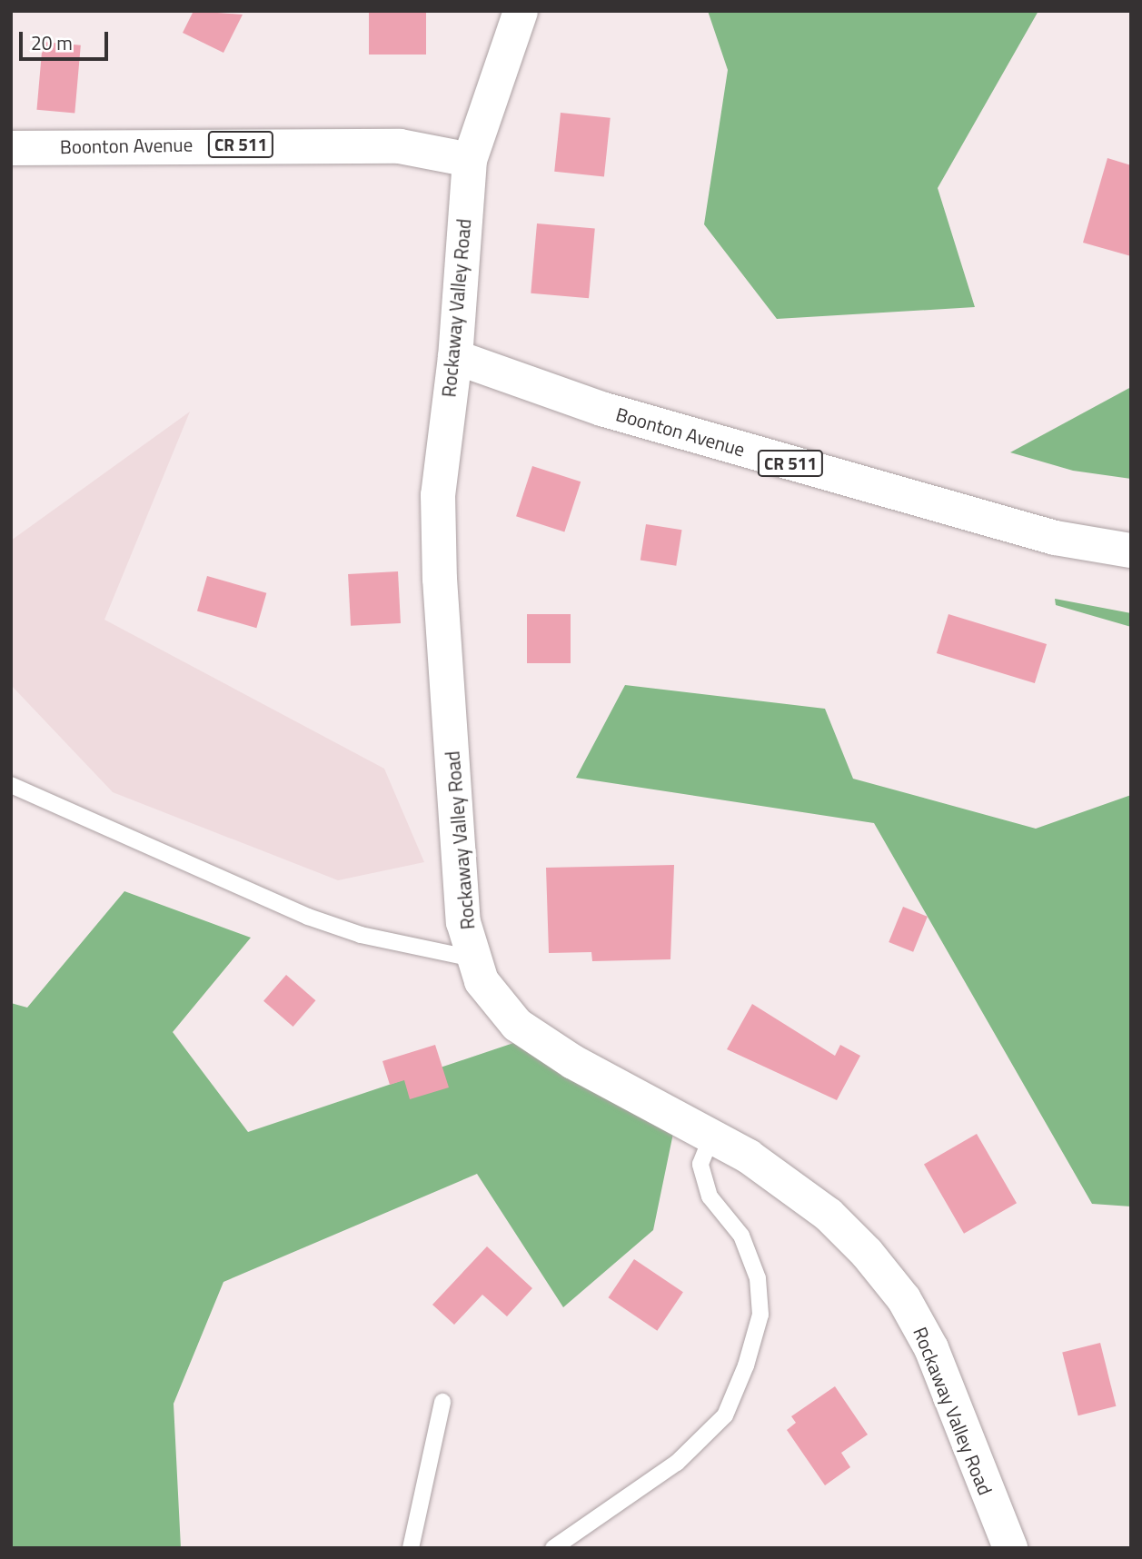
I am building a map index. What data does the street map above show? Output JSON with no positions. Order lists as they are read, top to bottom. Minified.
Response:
{"streets":{"street":["CR 511","Boonton Avenue","Rockaway Valley Road"]},"crossings":[["Boonton Avenue","Rockaway Valley Road"]],"scale_bar":"20 m"}
